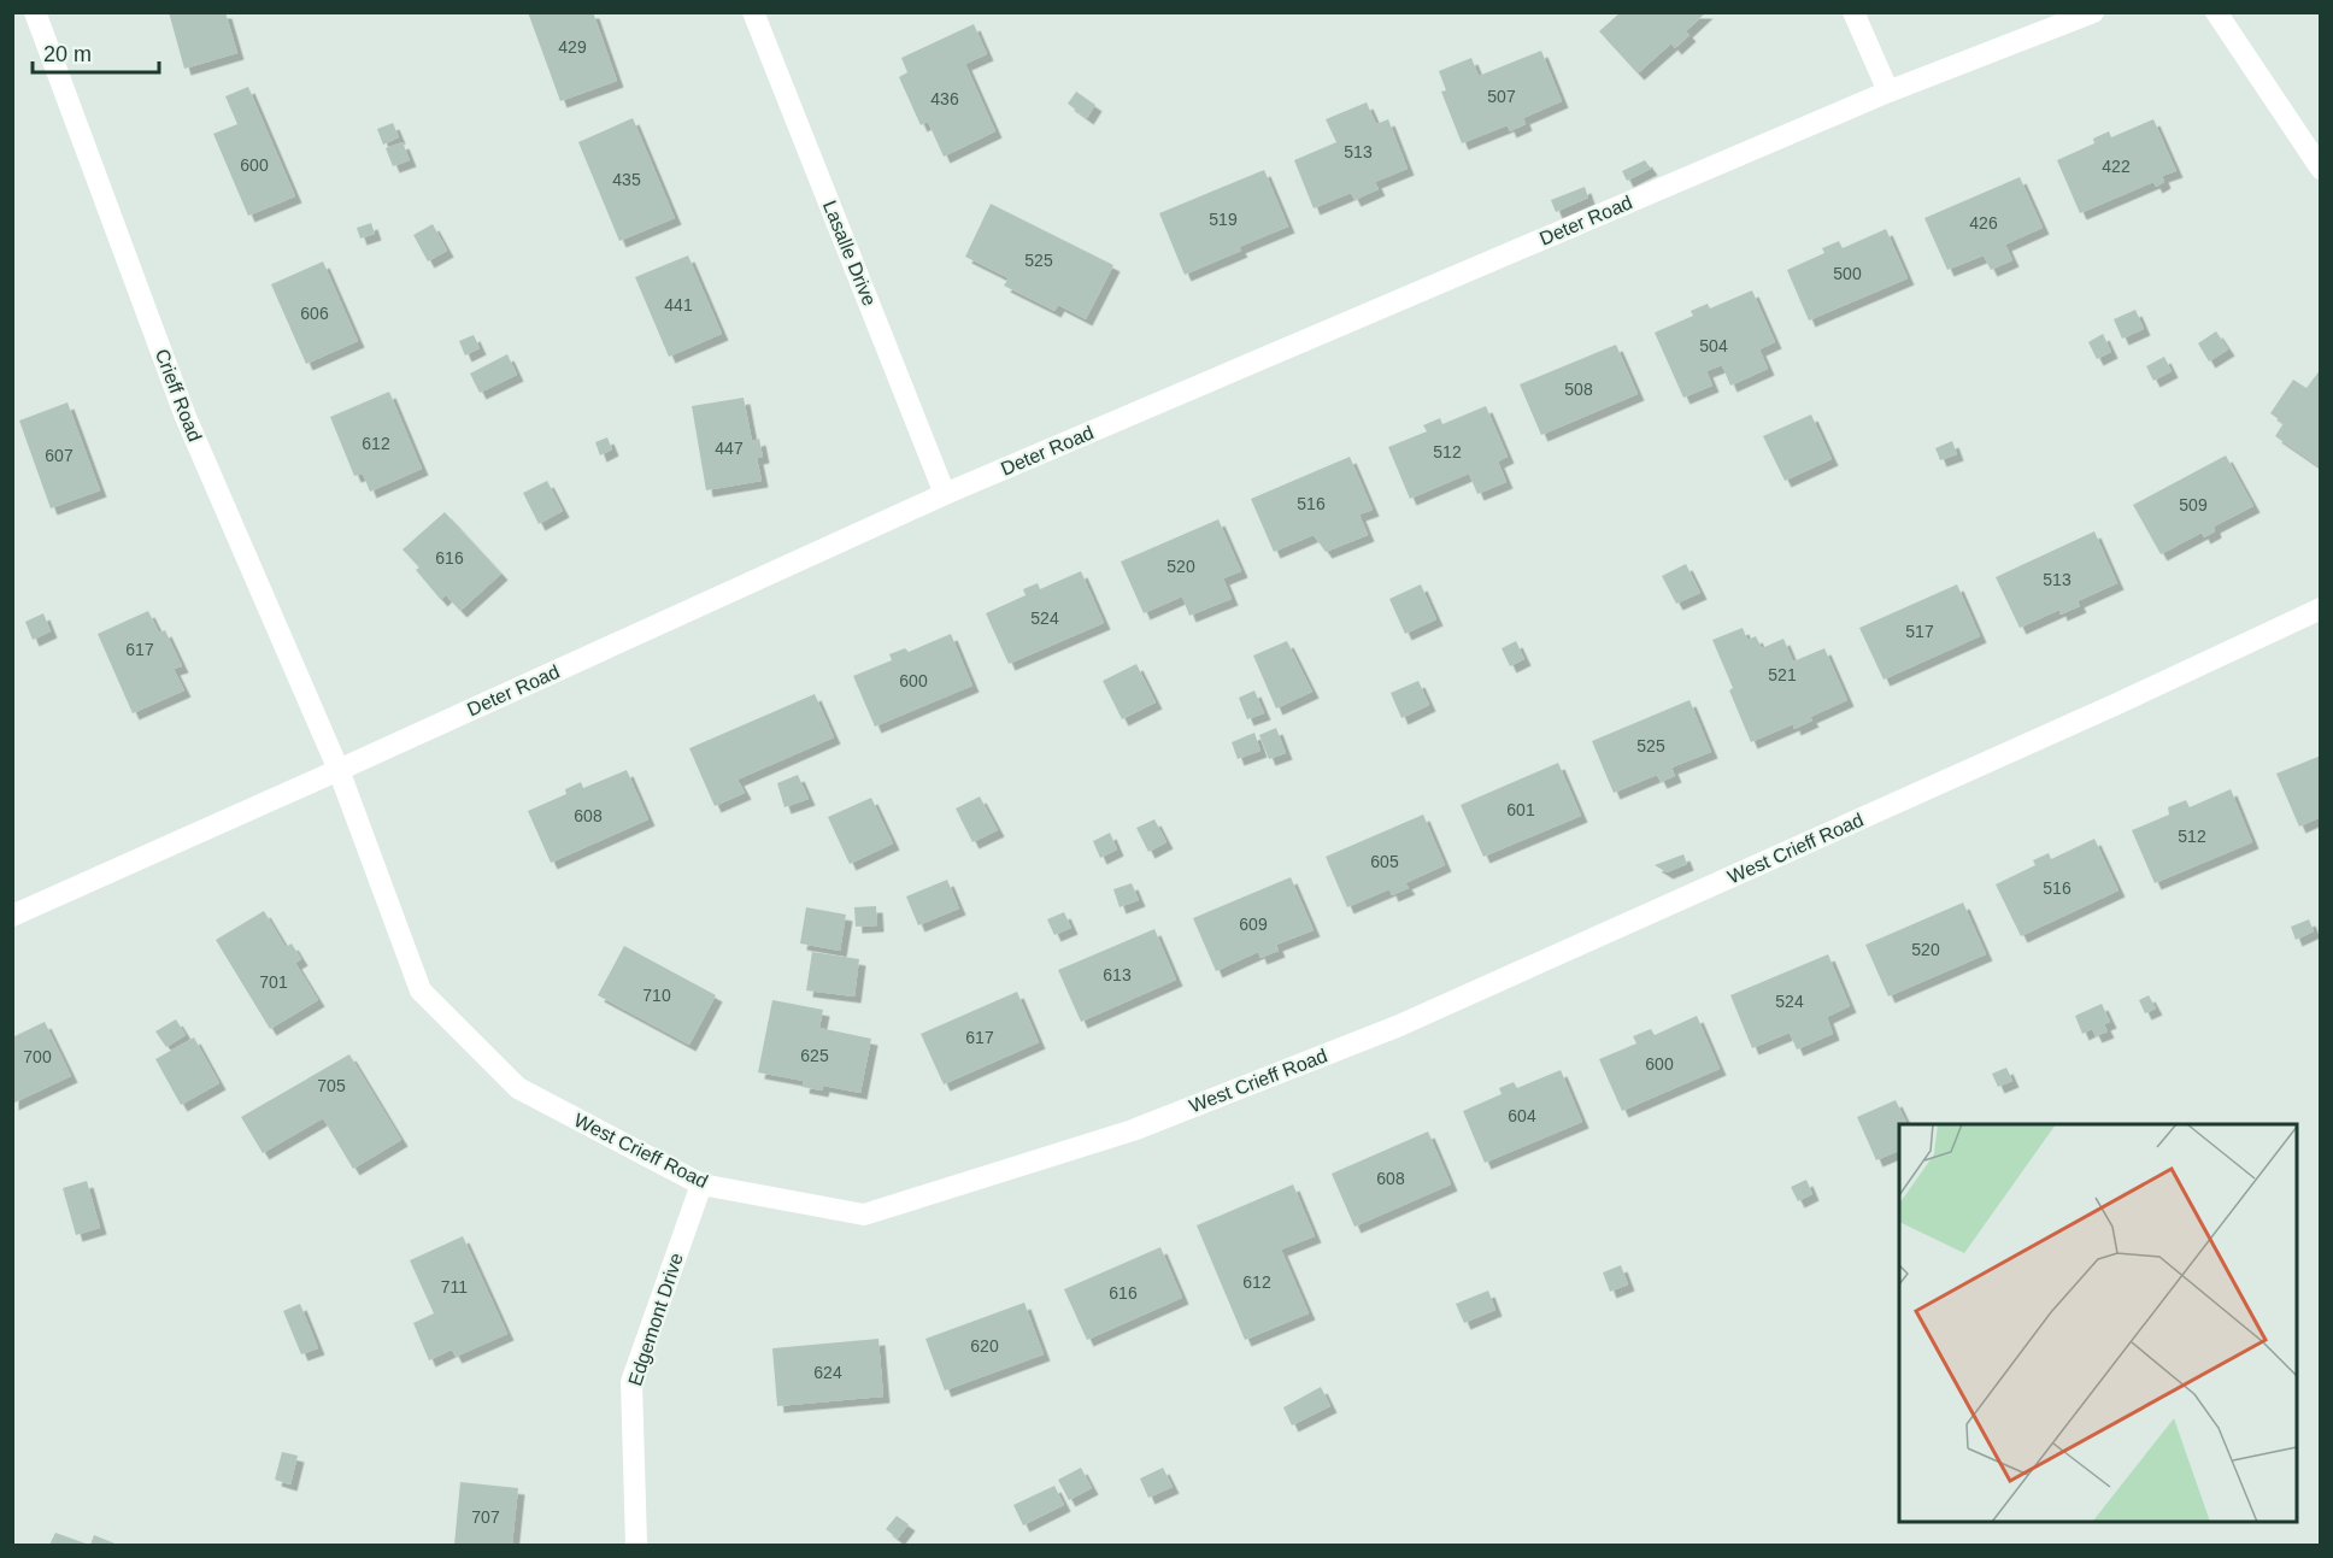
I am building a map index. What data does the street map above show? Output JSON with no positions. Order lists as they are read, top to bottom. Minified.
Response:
{"streets":{"street":["Deter Road","Lasalle Drive","Crieff Road","West Crieff Road","Edgemont Drive"]},"crossings":[["Deter Road","Lasalle Drive"],["Deter Road","Crieff Road"],["Deter Road","West Crieff Road"],["Crieff Road","West Crieff Road"],["West Crieff Road","Edgemont Drive"]],"house_numbers":["429","507","436","513","600","422","435","519","426","525","500","441","606","504","508","612","447","512","607","516","509","616","520","513","524","517","617","521","600","525","601","608","512","605","516","609","520","613","701","710","524","617","625","700","600","705","604","608","612","711","616","620","624","707"],"scale_bar":"20 m"}
